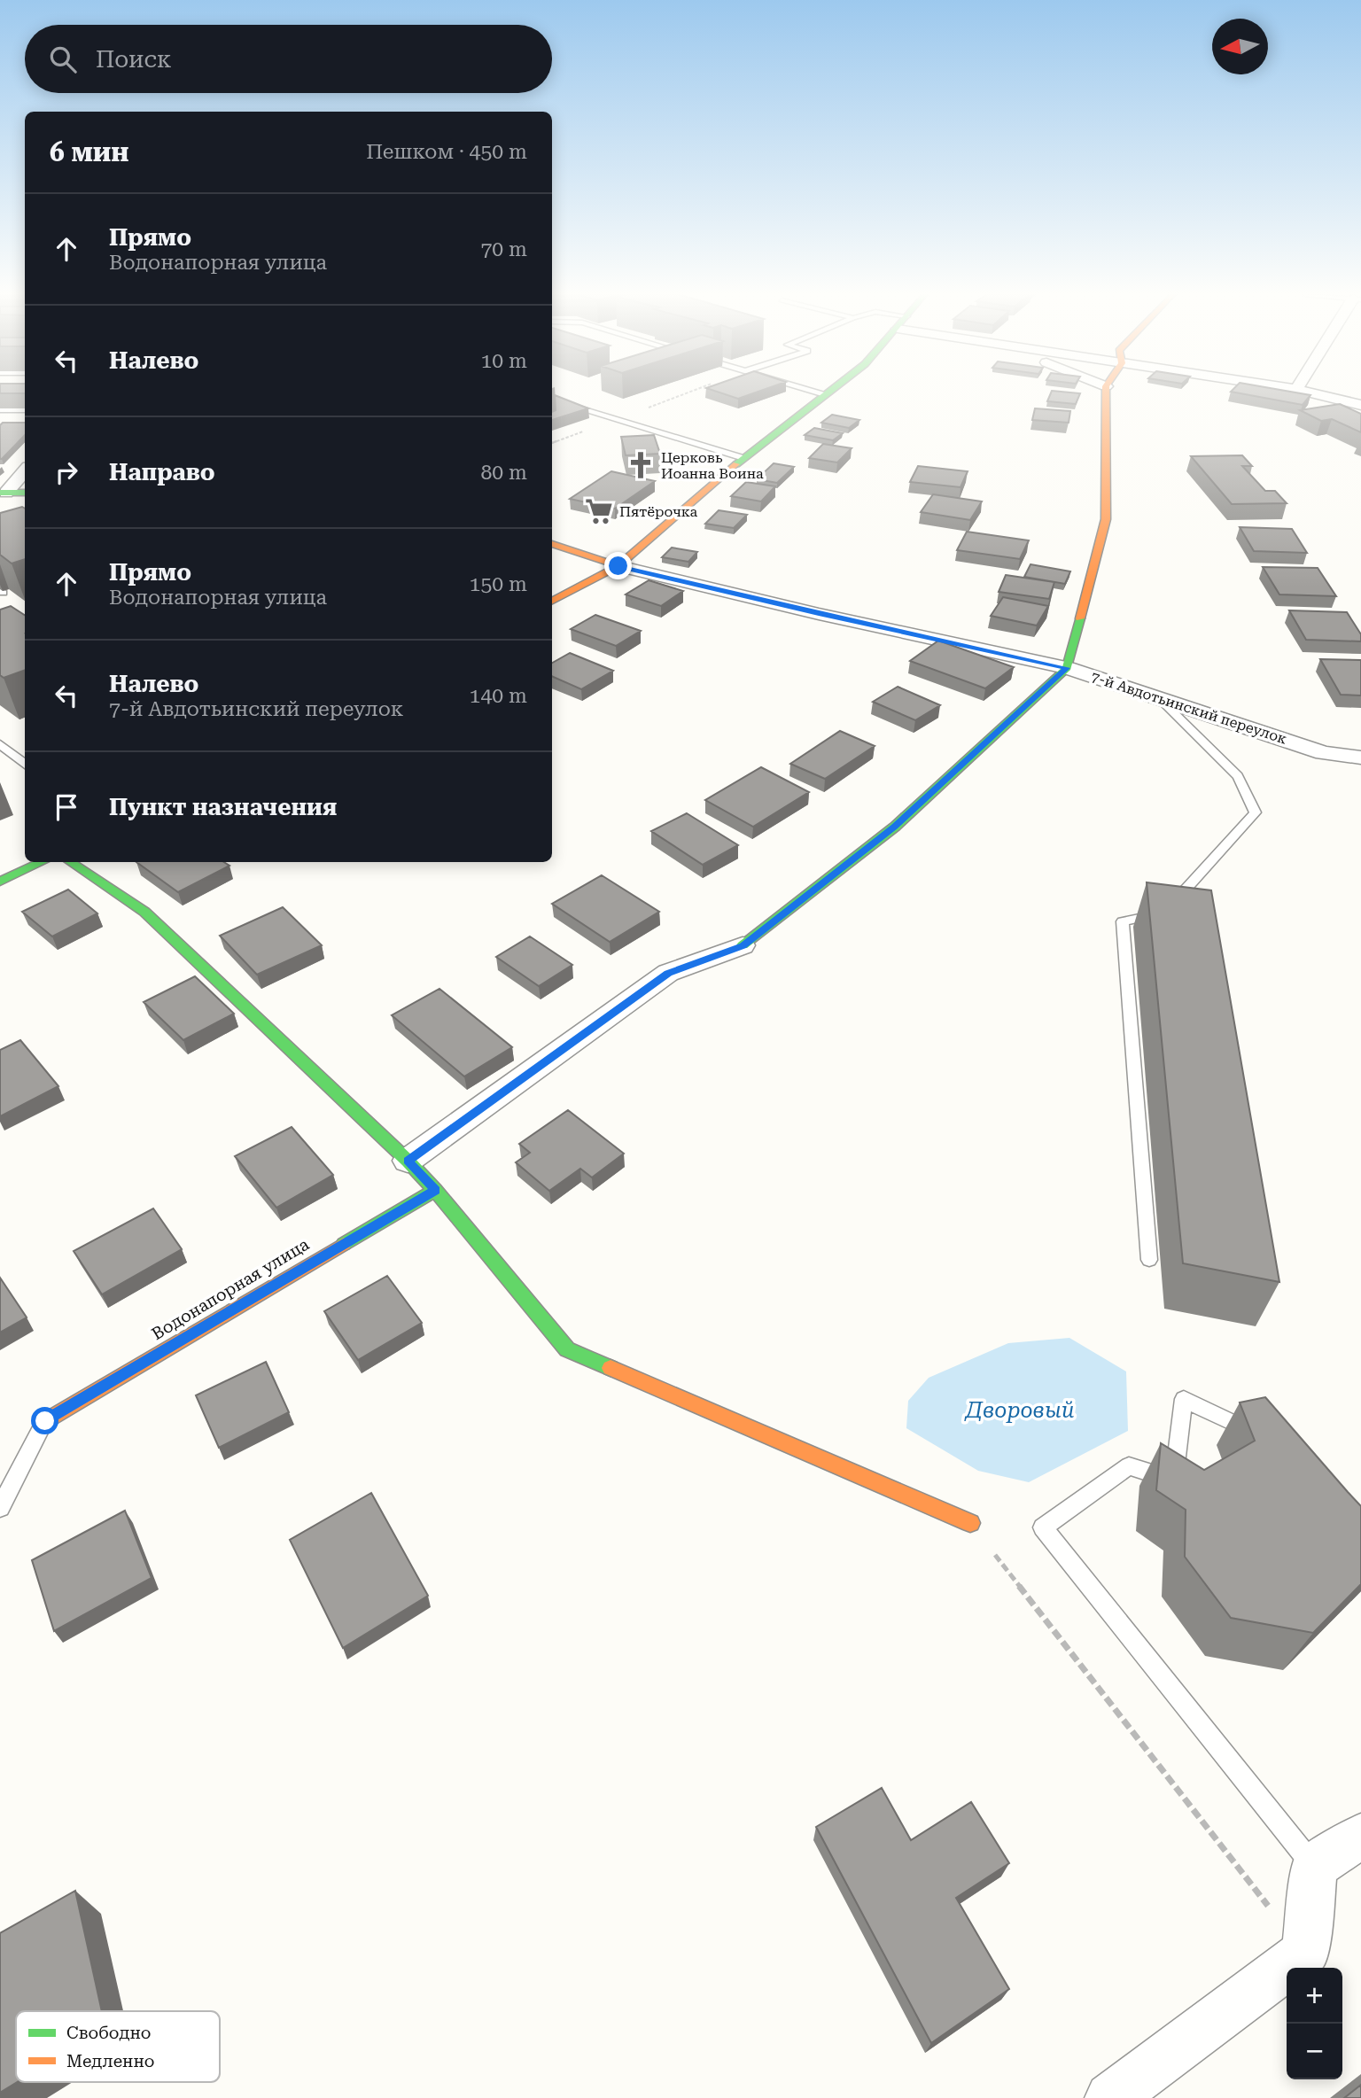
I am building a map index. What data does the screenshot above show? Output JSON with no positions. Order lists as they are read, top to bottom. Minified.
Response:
{"streets":{"street":["7-й Авдотьинский переулок","Водонапорная улица"]},"water":["Дворовый"],"places":{"church":["Церковь Иоанна Воина"],"supermarket":["Пятёрочка"]},"legend":["Свободно","Медленно"],"north":"left","page":{"search":"Поиск","heading":["6 мин","Пешком · 450 m"],"list":[["Прямо","Водонапорная улица","70 m"],["Налево","10 m"],["Направо","80 m"],["Прямо","Водонапорная улица","150 m"],["Налево","7-й Авдотьинский переулок","140 m"],"Пункт назначения"],"map_buttons":["+","−"]}}
